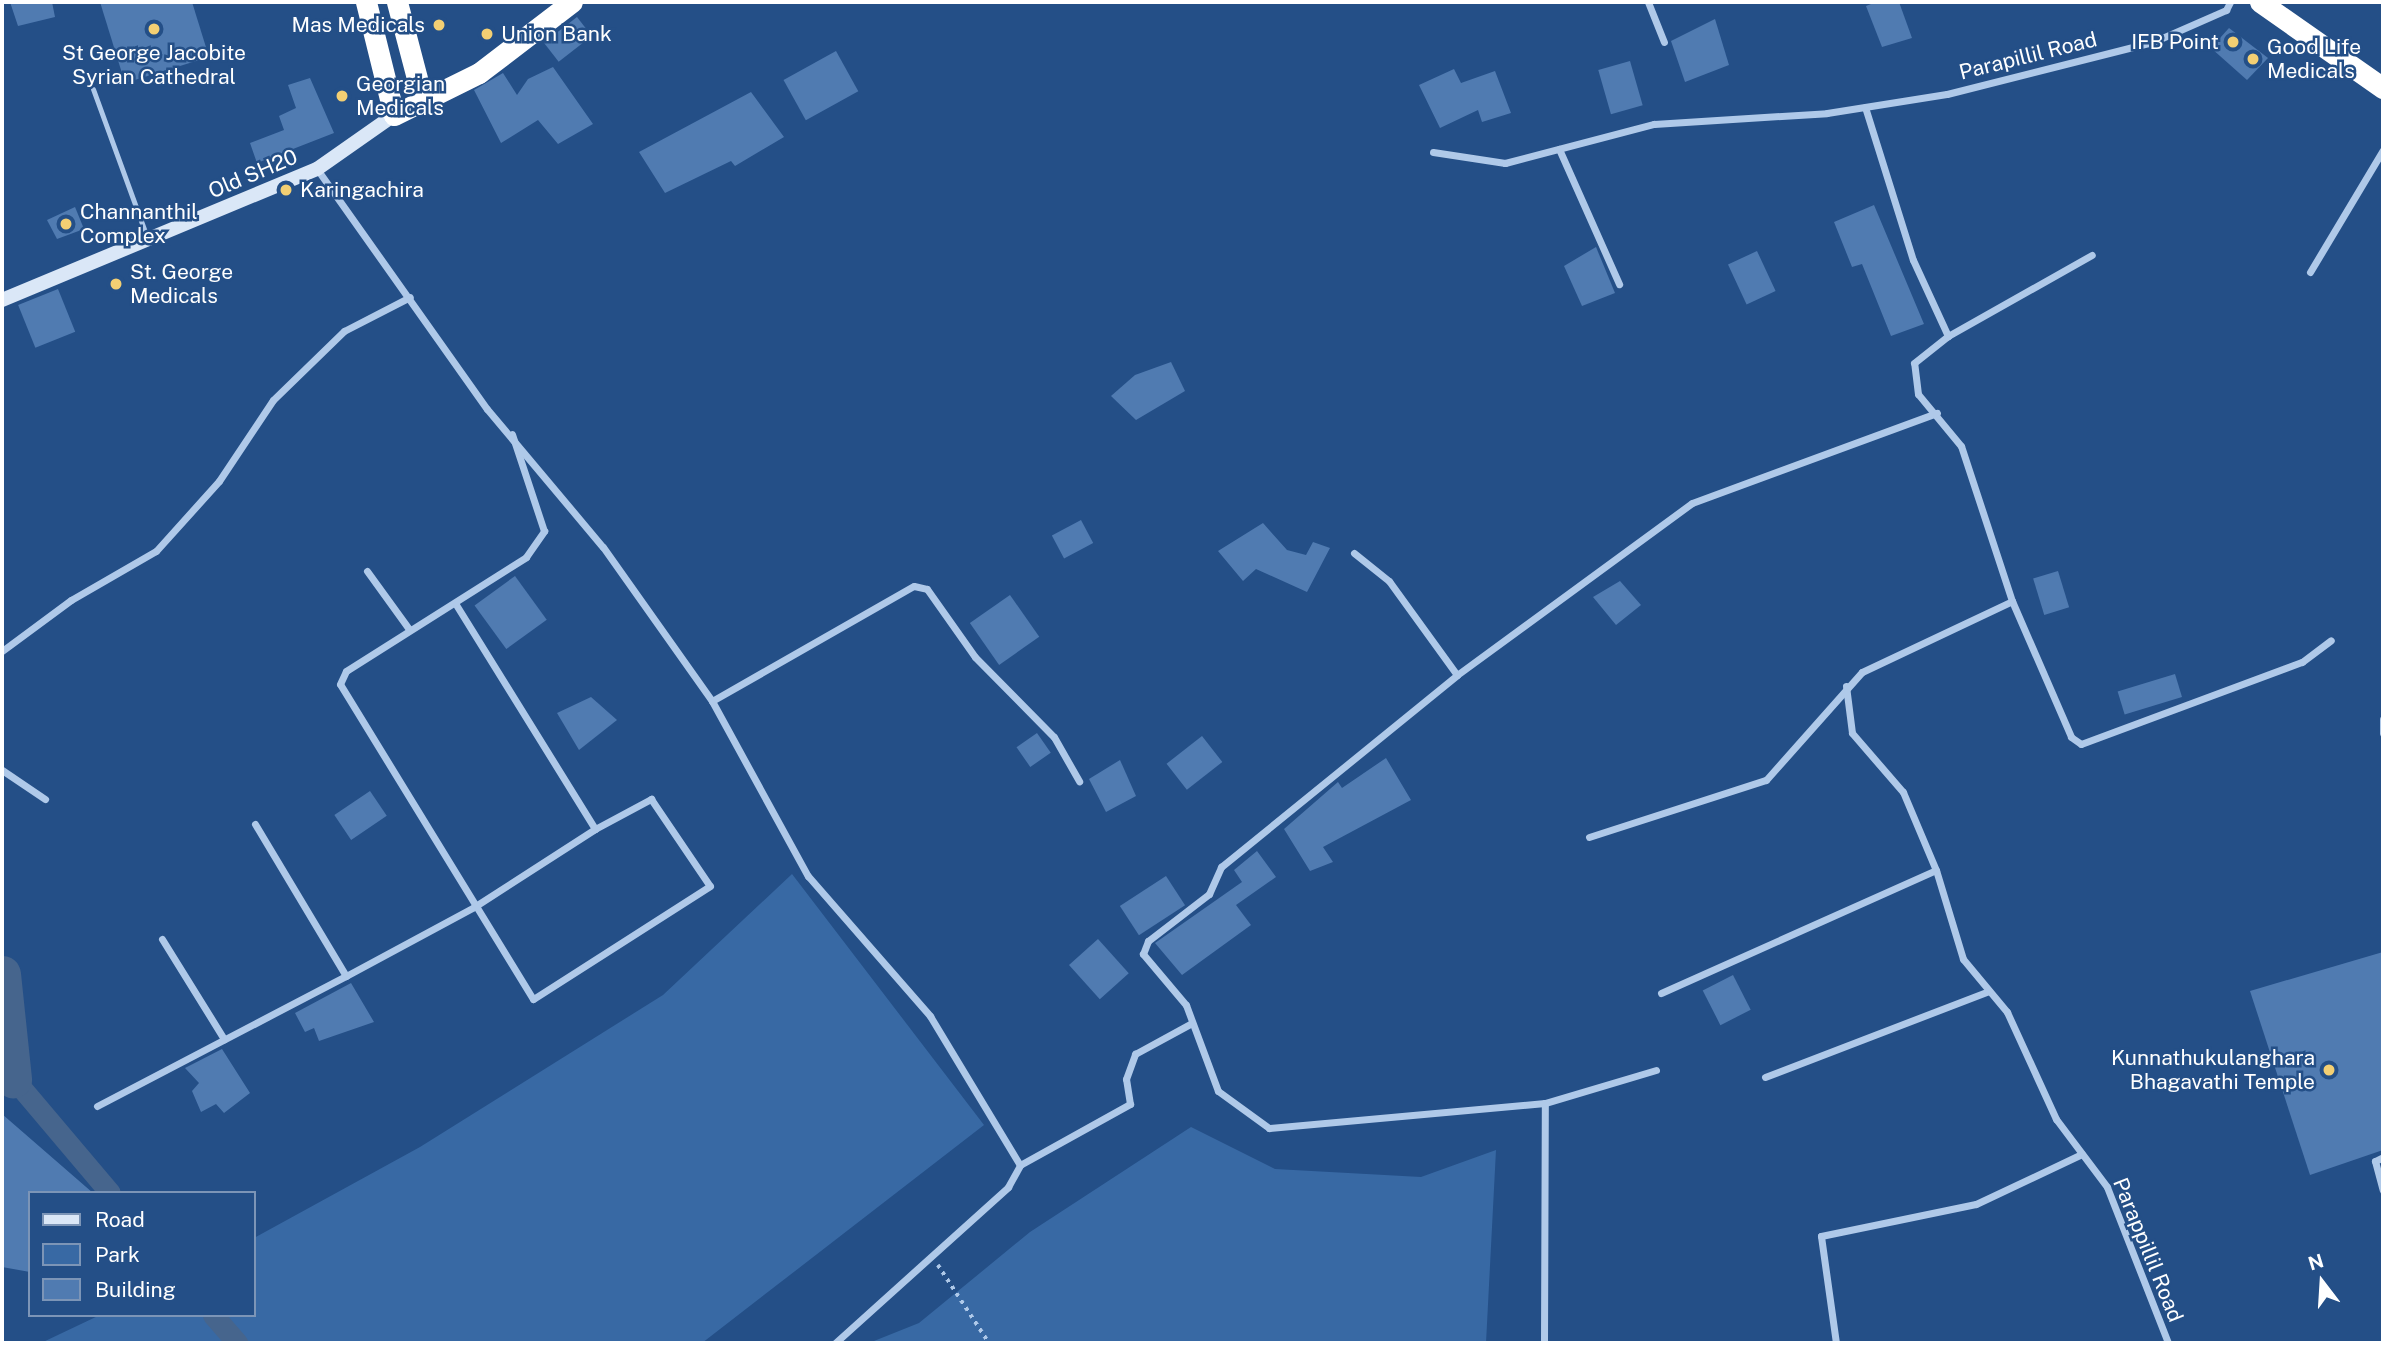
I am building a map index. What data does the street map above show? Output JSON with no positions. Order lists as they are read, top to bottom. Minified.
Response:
{"streets":{"main road":["Old SH20"],"street":["Parapillil Road","Parappillil Road"]},"places":["Mas Medicals","St George Jacobite Syrian Cathedral","Union Bank","IFB Point","Good Life Medicals","Georgian Medicals","Karingachira","Channanthil Complex","St. George Medicals","Kunnathukulanghara Bhagavathi Temple"],"legend":["Road","Park","Building"],"north":"top"}
